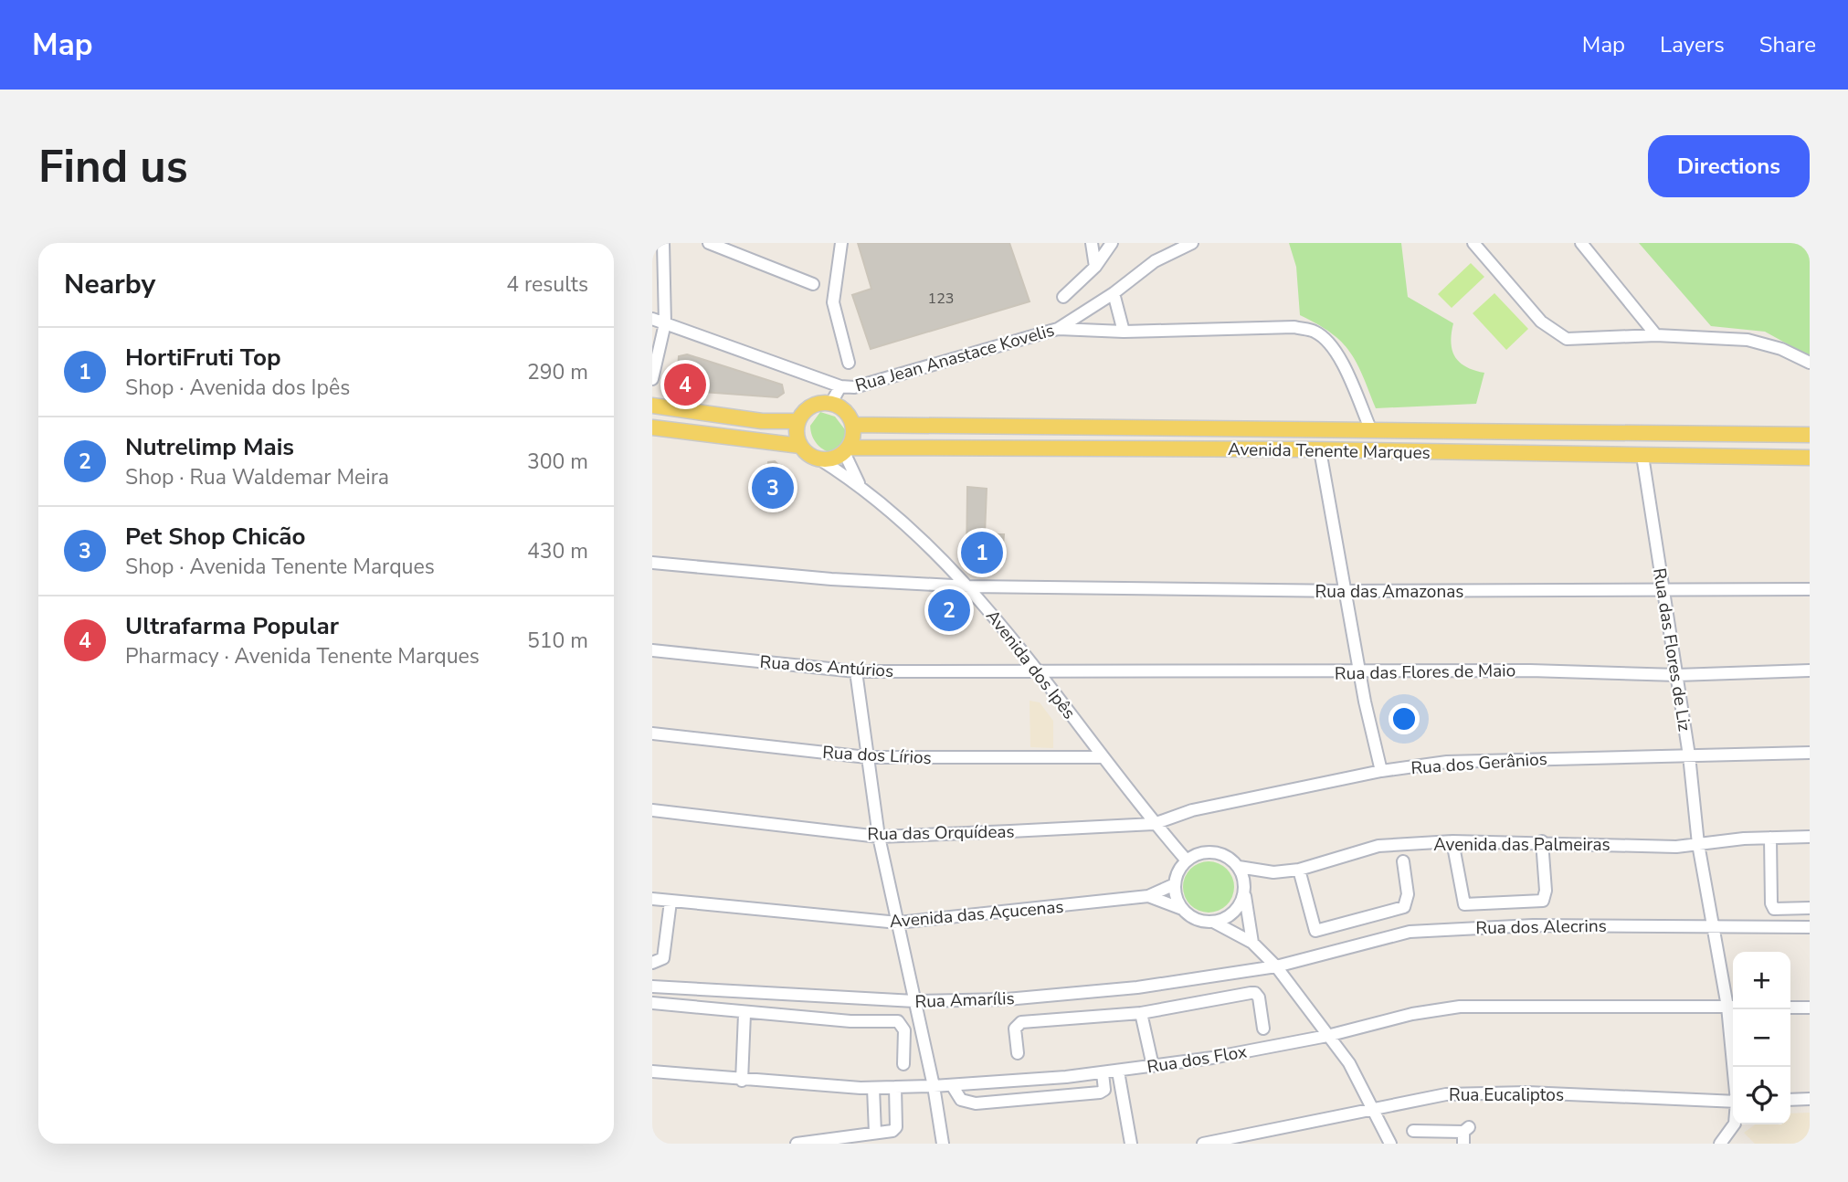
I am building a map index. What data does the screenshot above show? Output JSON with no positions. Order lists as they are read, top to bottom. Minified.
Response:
{"streets":{"main road":["Avenida Tenente Marques"],"street":["Rua Jean Anastace Kovelis","Rua das Amazonas","Rua das Flores de Liz","Avenida dos Ipês","Rua dos Antúrios","Rua das Flores de Maio","Rua dos Lírios","Rua dos Gerânios","Rua das Orquídeas","Avenida das Palmeiras","Avenida das Açucenas","Rua dos Alecrins","Rua Amarílis","Rua dos Flox","Rua Eucaliptos"]},"crossings":[["Avenida Tenente Marques","Rua das Flores de Liz"],["Avenida Tenente Marques","Avenida dos Ipês"],["Rua das Amazonas","Rua das Flores de Liz"],["Rua das Amazonas","Avenida dos Ipês"],["Rua das Flores de Liz","Rua das Flores de Maio"],["Rua das Flores de Liz","Rua dos Gerânios"],["Rua das Flores de Liz","Avenida das Palmeiras"],["Rua das Flores de Liz","Rua dos Alecrins"],["Rua das Flores de Liz","Rua dos Flox"],["Avenida dos Ipês","Rua dos Antúrios"],["Avenida dos Ipês","Rua das Flores de Maio"],["Avenida dos Ipês","Rua dos Lírios"],["Avenida dos Ipês","Rua dos Gerânios"],["Avenida dos Ipês","Rua das Orquídeas"],["Avenida dos Ipês","Avenida das Palmeiras"],["Avenida dos Ipês","Avenida das Açucenas"],["Rua dos Antúrios","Rua das Flores de Maio"],["Rua dos Gerânios","Rua das Orquídeas"],["Avenida das Palmeiras","Avenida das Açucenas"],["Rua dos Alecrins","Rua Amarílis"]],"house_numbers":["123"],"page":{"header":"Map","nav":["Map","Layers","Share"],"buttons":"Directions","title":"Find us","heading":["Nearby","4 results"],"list":[{"mark":"1","name":"HortiFruti Top","note":"Shop · Avenida dos Ipês","value":"290 m"},{"mark":"2","name":"Nutrelimp Mais","note":"Shop · Rua Waldemar Meira","value":"300 m"},{"mark":"3","name":"Pet Shop Chicão","note":"Shop · Avenida Tenente Marques","value":"430 m"},{"mark":"4","name":"Ultrafarma Popular","note":"Pharmacy · Avenida Tenente Marques","value":"510 m"}],"pins":["4","3","1","2"],"map_buttons":["+","−"]}}
